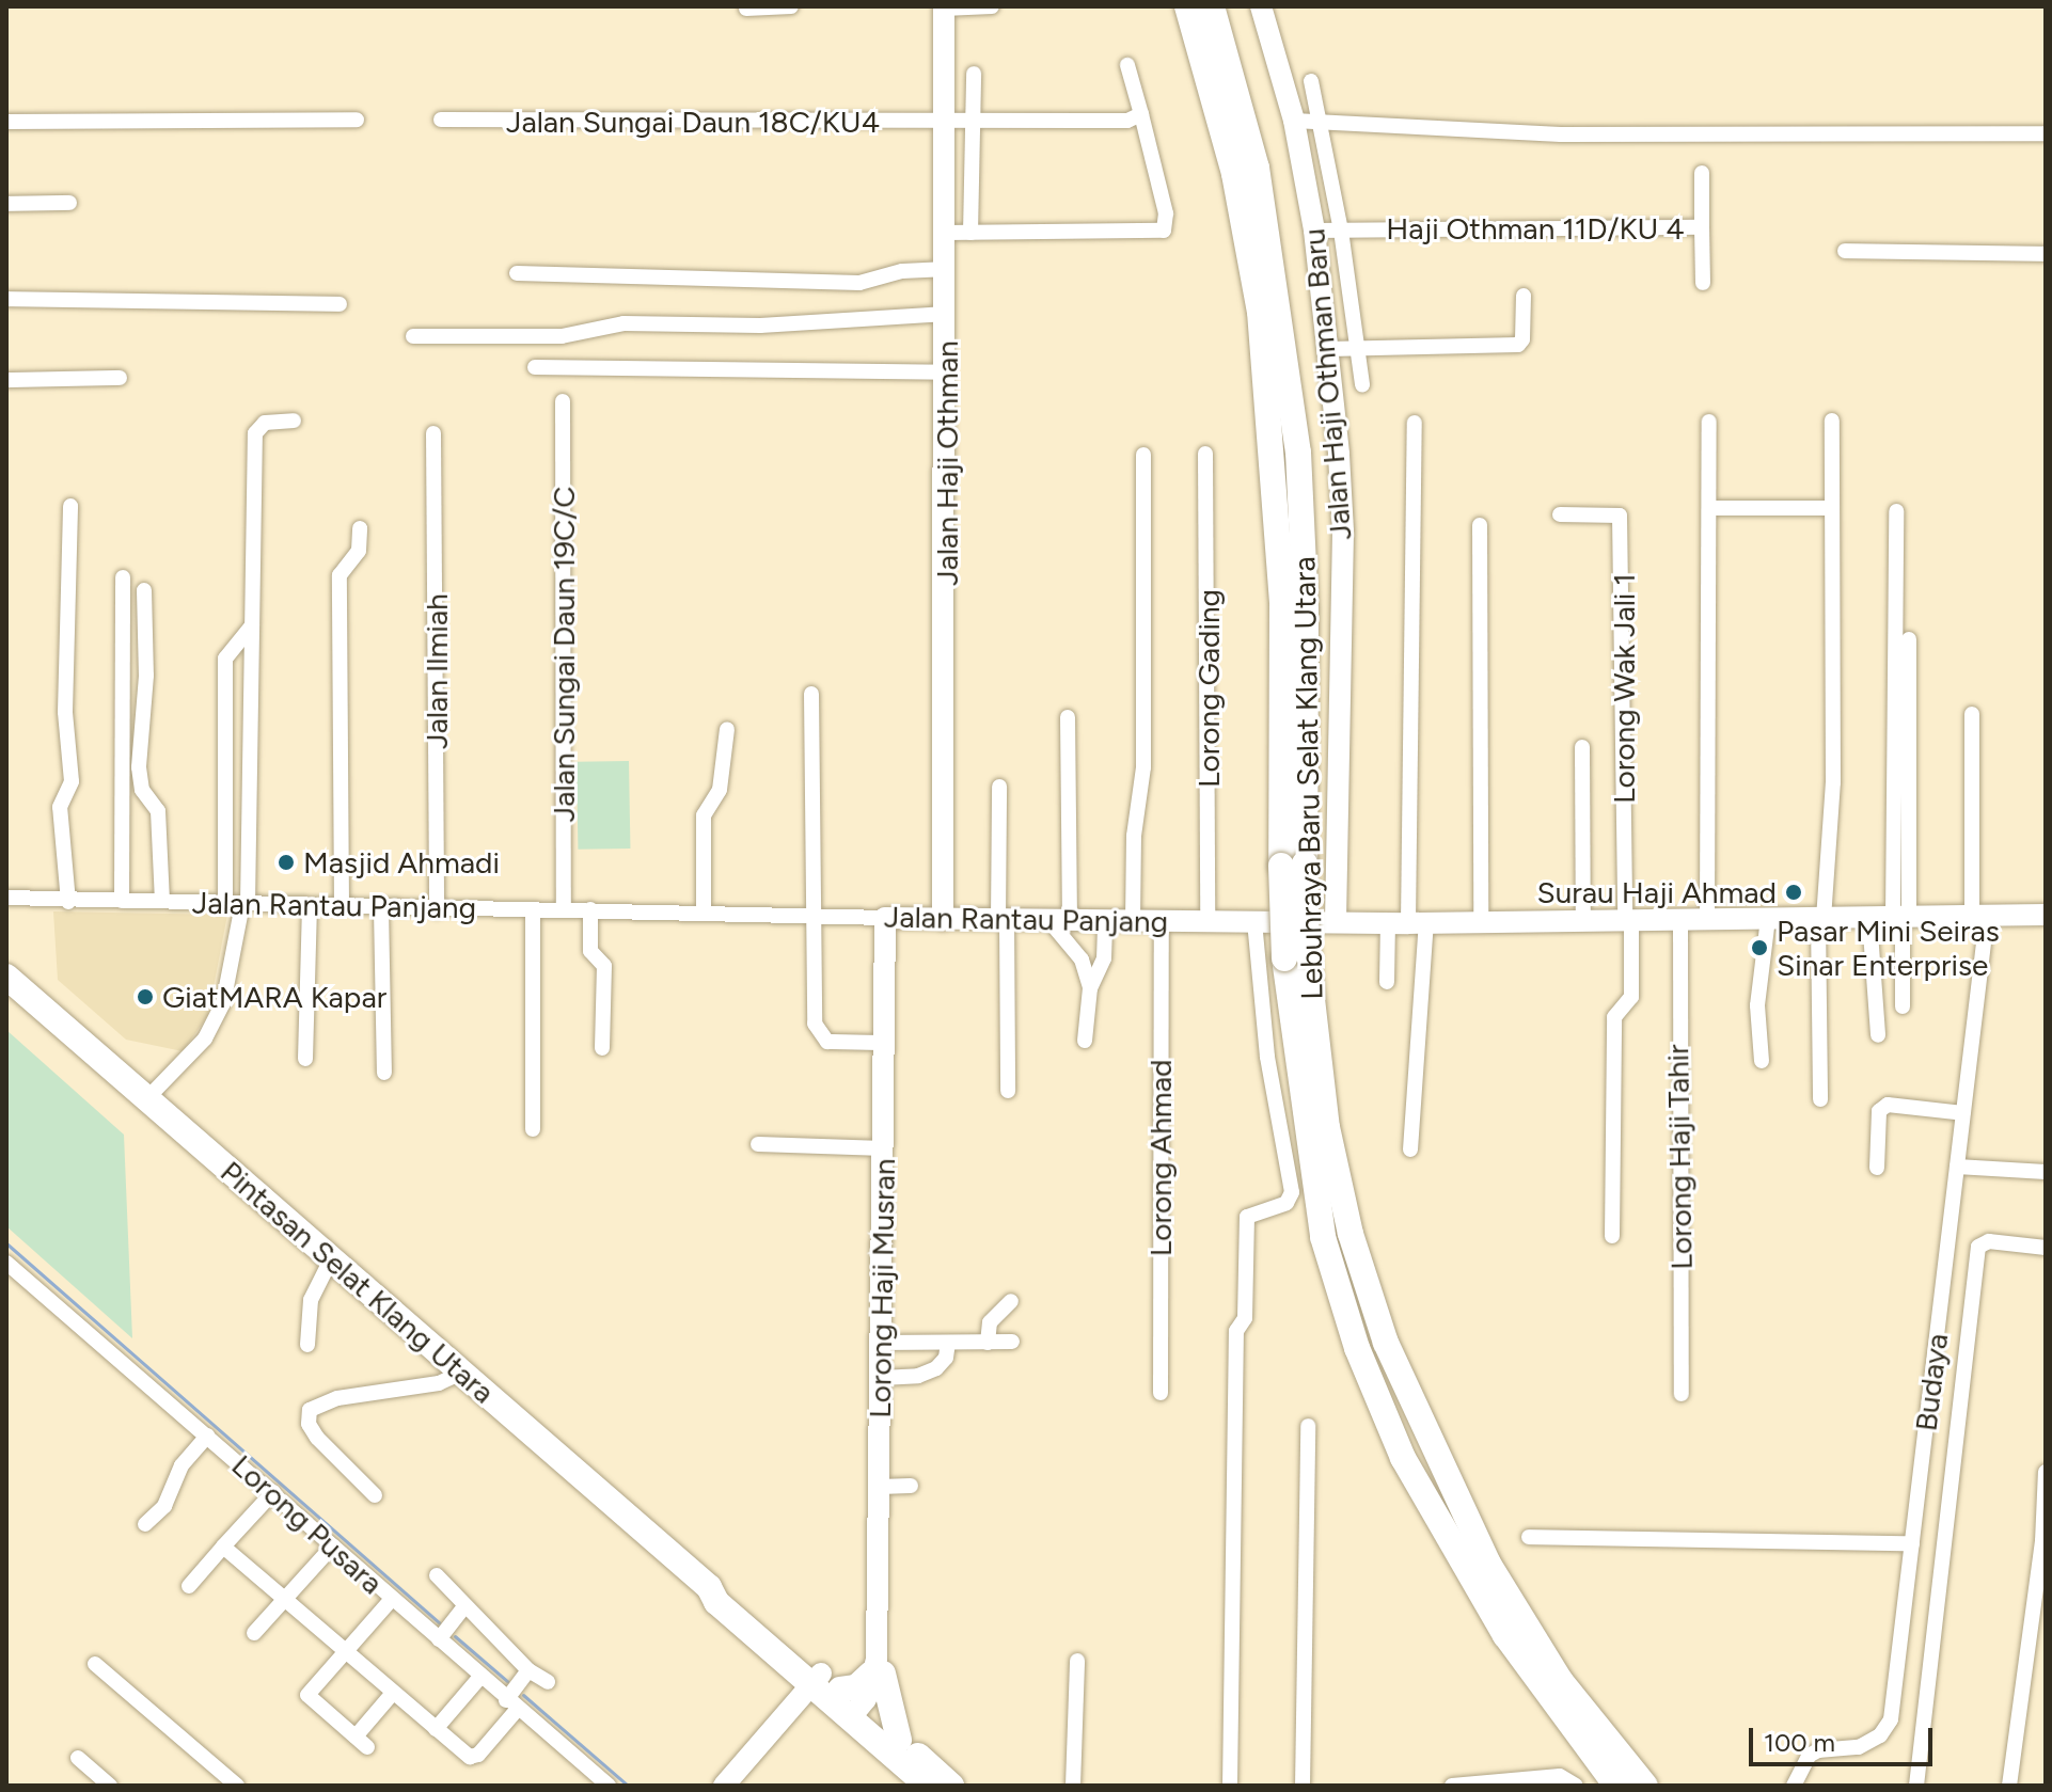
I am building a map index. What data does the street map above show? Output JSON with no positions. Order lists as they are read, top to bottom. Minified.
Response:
{"streets":{"highway":["Lebuhraya Baru Selat Klang Utara","Pintasan Selat Klang Utara"],"street":["Jalan Sungai Daun 18C/KU4","Haji Othman 11D/KU 4","Jalan Haji Othman Baru","Jalan Haji Othman","Jalan Sungai Daun 19C/C","Jalan Ilmiah","Lorong Gading","Lorong Wak Jali 1","Jalan Rantau Panjang","Lorong Haji Tahir","Lorong Ahmad","Lorong Haji Musran","Budaya","Lorong Pusara"]},"crossings":[["Jalan Sungai Daun 18C/KU4","Jalan Haji Othman"],["Haji Othman 11D/KU 4","Jalan Haji Othman Baru"],["Jalan Haji Othman Baru","Jalan Rantau Panjang"],["Jalan Haji Othman","Jalan Rantau Panjang"],["Jalan Sungai Daun 19C/C","Jalan Rantau Panjang"],["Jalan Ilmiah","Jalan Rantau Panjang"],["Lorong Gading","Jalan Rantau Panjang"],["Lorong Wak Jali 1","Jalan Rantau Panjang"],["Jalan Rantau Panjang","Lorong Haji Tahir"],["Jalan Rantau Panjang","Lorong Ahmad"],["Jalan Rantau Panjang","Lorong Haji Musran"],["Jalan Rantau Panjang","Budaya"],["Pintasan Selat Klang Utara","Lorong Haji Musran"]],"places":["Masjid Ahmadi","Surau Haji Ahmad","Pasar Mini Seiras Sinar Enterprise","GiatMARA Kapar"],"scale_bar":"100 m"}
